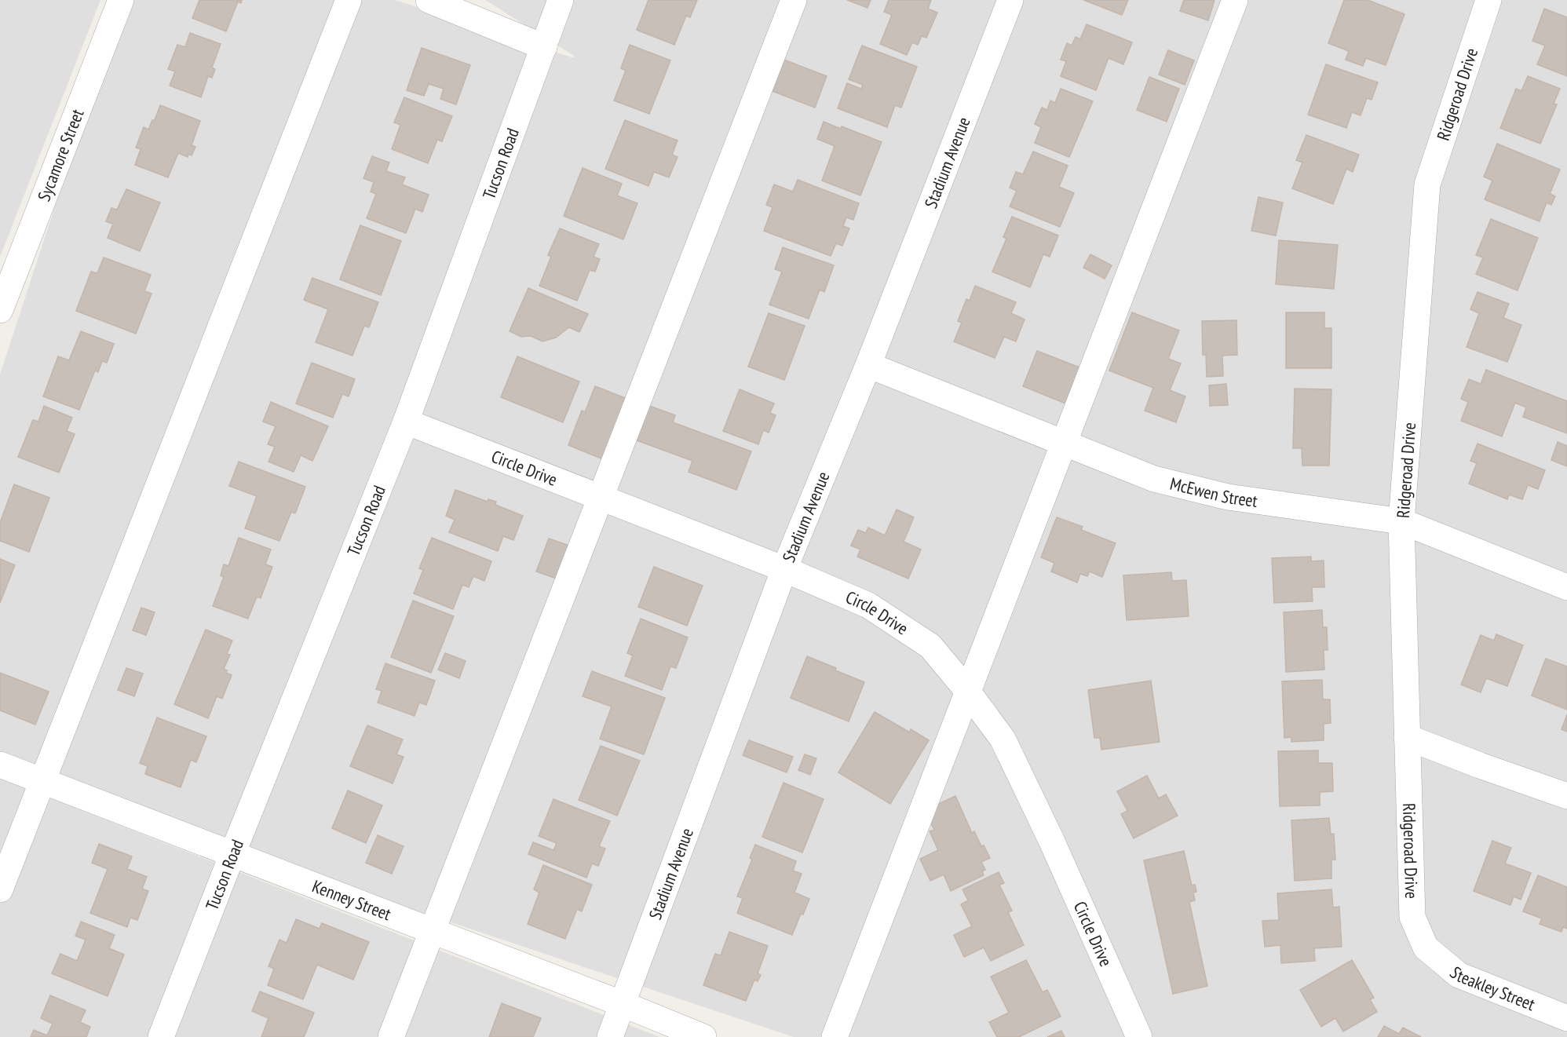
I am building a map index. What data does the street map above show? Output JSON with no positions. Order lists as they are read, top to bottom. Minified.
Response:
{"streets":{"street":["Ridgeroad Drive","Sycamore Street","Stadium Avenue","Tucson Road","Circle Drive","McEwen Street","Kenney Street","Steakley Street"]},"crossings":[["Ridgeroad Drive","McEwen Street"],["Ridgeroad Drive","Steakley Street"],["Stadium Avenue","Circle Drive"],["Stadium Avenue","McEwen Street"],["Stadium Avenue","Kenney Street"],["Tucson Road","Circle Drive"],["Tucson Road","Kenney Street"]]}
